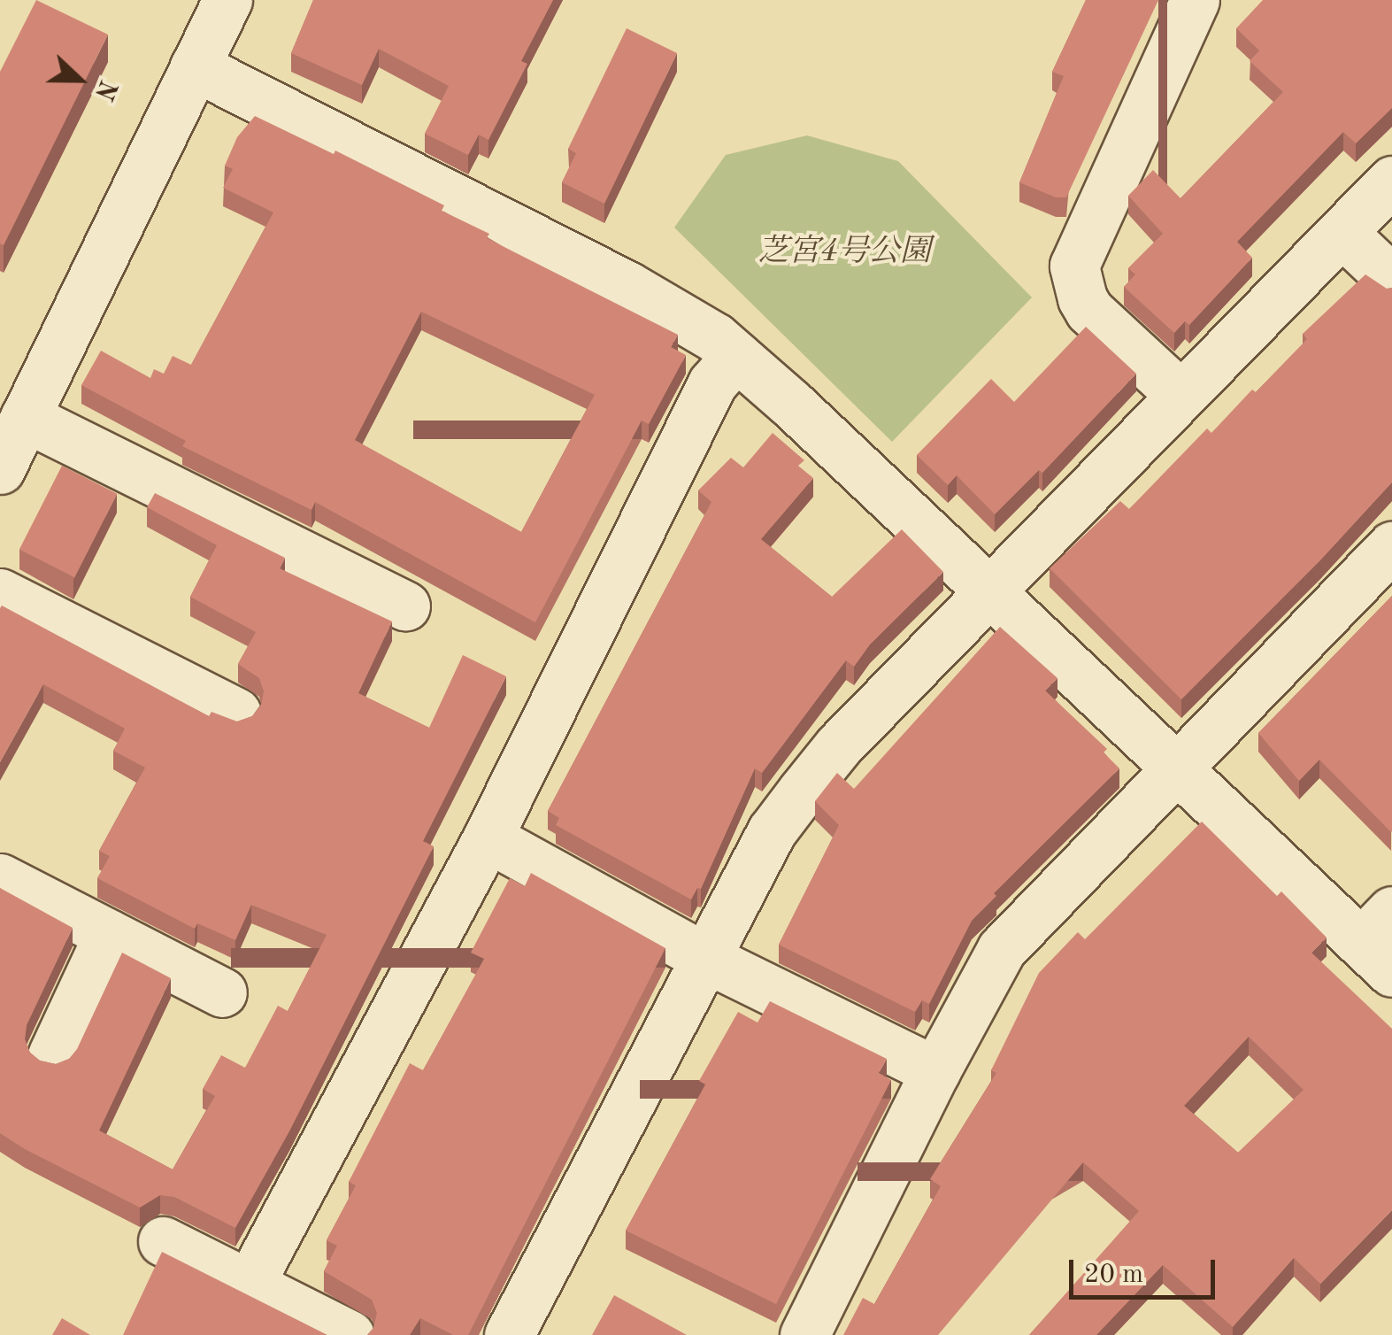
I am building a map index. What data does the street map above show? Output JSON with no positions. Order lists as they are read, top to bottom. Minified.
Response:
{"parks":["芝宮4号公園"],"scale_bar":"20 m","north":"right"}
